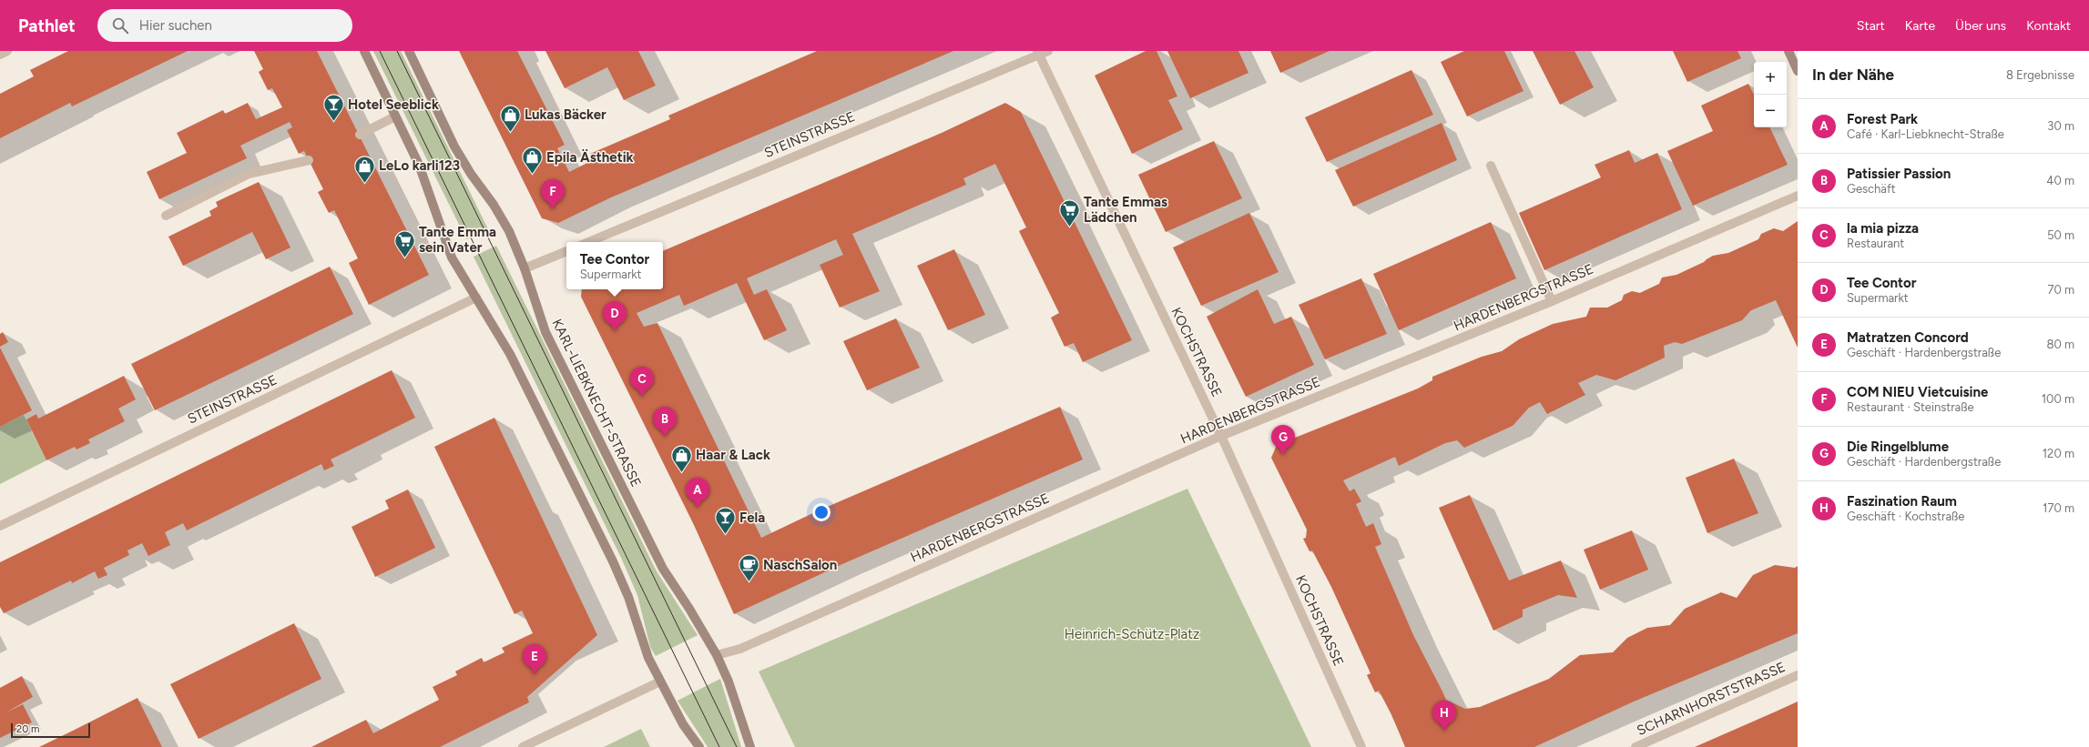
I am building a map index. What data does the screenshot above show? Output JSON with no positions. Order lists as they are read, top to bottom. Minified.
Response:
{"streets":{"main road":["KARL-LIEBKNECHT-STRASSE"],"street":["STEINSTRASSE","HARDENBERGSTRASSE","KOCHSTRASSE","SCHARNHORSTSTRASSE"]},"crossings":[["STEINSTRASSE","KOCHSTRASSE"],["HARDENBERGSTRASSE","KOCHSTRASSE"],["HARDENBERGSTRASSE","KARL-LIEBKNECHT-STRASSE"]],"parks":["Heinrich-Schütz-Platz"],"places":{"bar":["Hotel Seeblick","Fela"],"shop":["Lukas Bäcker","Epila Ästhetik","LeLo karli123","Haar & Lack"],"supermarket":["Tante Emmas Lädchen","Tante Emma sein Vater"],"cafe":["NaschSalon"]},"scale_bar":"20 m","page":{"header":"Pathlet","search":"Hier suchen","nav":["Start","Karte","Über uns","Kontakt"],"heading":["In der Nähe","8 Ergebnisse"],"map_buttons":["+","−"],"list":[{"mark":"A","name":"Forest Park","note":"Café · Karl-Liebknecht-Straße","value":"30 m"},{"mark":"B","name":"Patissier Passion","note":"Geschäft","value":"40 m"},{"mark":"C","name":"la mia pizza","note":"Restaurant","value":"50 m"},{"mark":"D","name":"Tee Contor","note":"Supermarkt","value":"70 m"},{"mark":"E","name":"Matratzen Concord","note":"Geschäft · Hardenbergstraße","value":"80 m"},{"mark":"F","name":"COM NIEU Vietcuisine","note":"Restaurant · Steinstraße","value":"100 m"},{"mark":"G","name":"Die Ringelblume","note":"Geschäft · Hardenbergstraße","value":"120 m"},{"mark":"H","name":"Faszination Raum","note":"Geschäft · Kochstraße","value":"170 m"}],"pins":["F","D","C","B","G","A","E","H"],"popup":["Tee Contor","Supermarkt"],"scale":"20 m"}}
